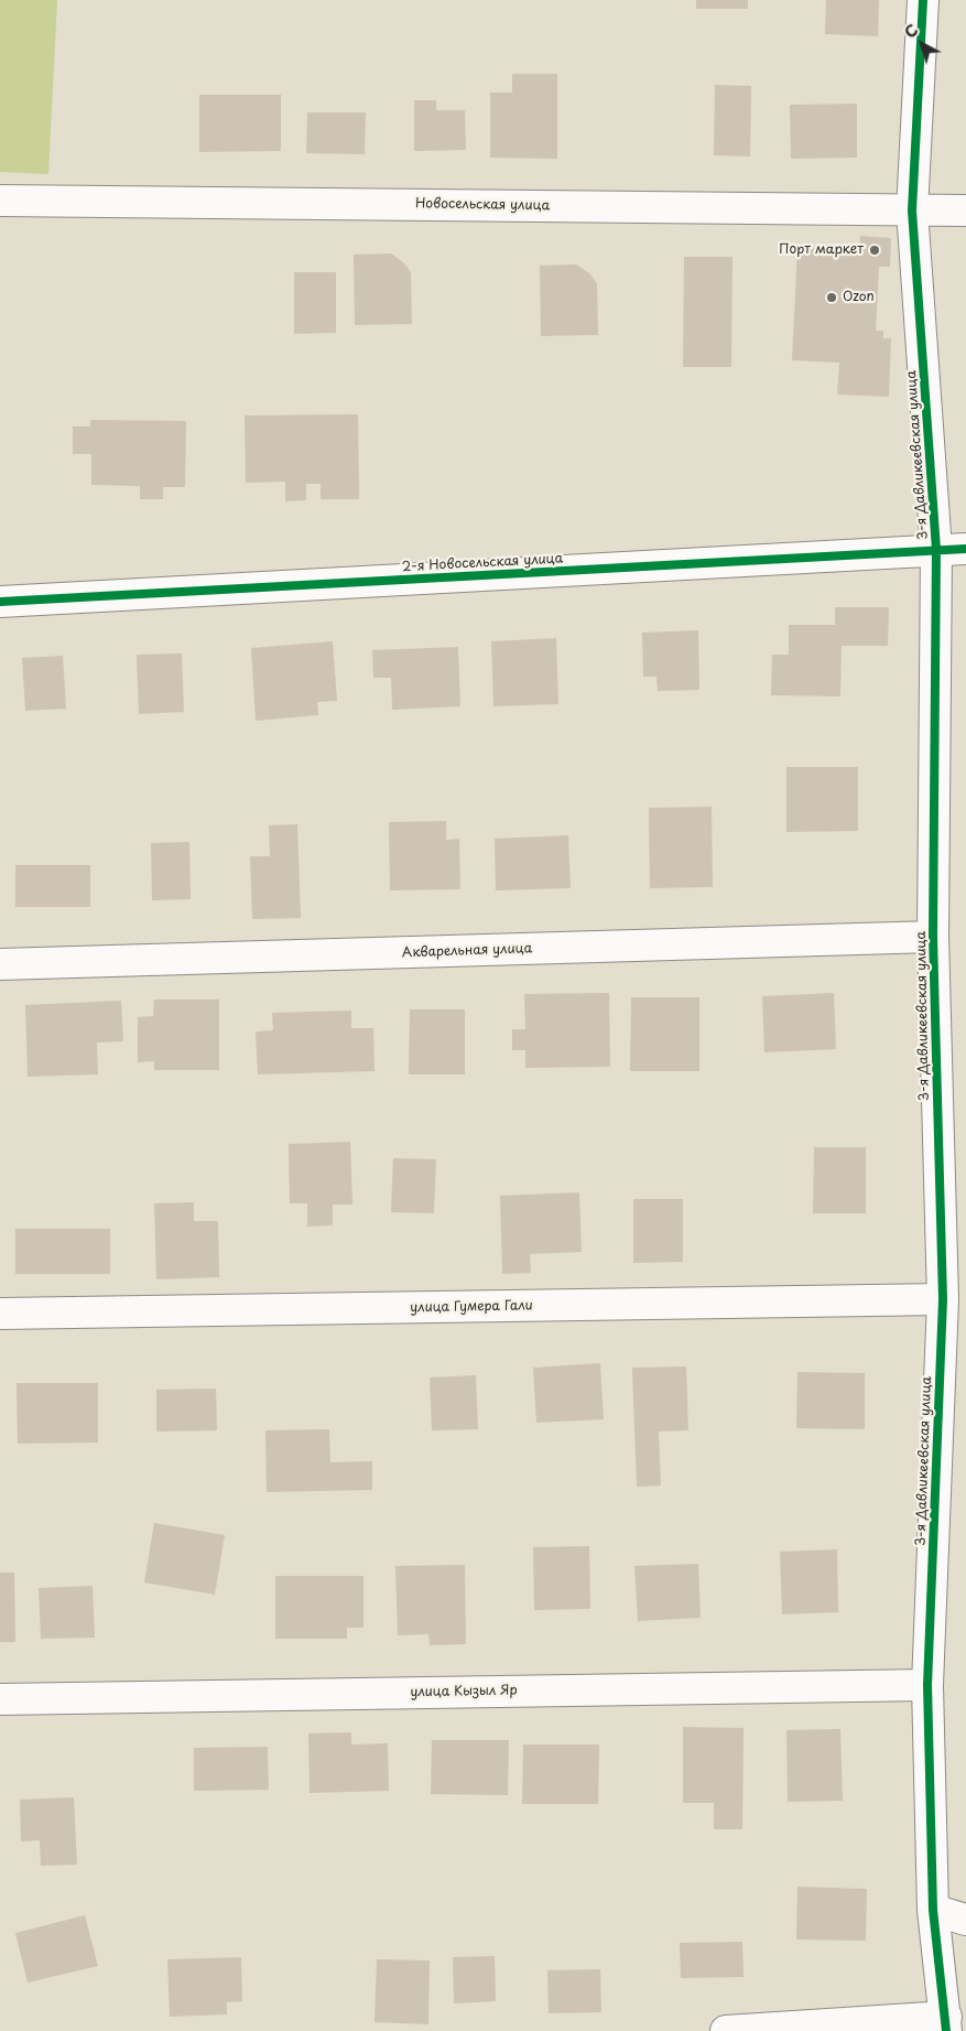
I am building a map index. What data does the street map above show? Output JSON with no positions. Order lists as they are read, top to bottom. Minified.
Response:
{"streets":{"street":["Новосельская улица","3-я Давликеевская улица","2-я Новосельская улица","Акварельная улица","улица Гумера Гали","улица Кызыл Яр"]},"crossings":[["Новосельская улица","3-я Давликеевская улица"],["3-я Давликеевская улица","2-я Новосельская улица"],["3-я Давликеевская улица","Акварельная улица"],["3-я Давликеевская улица","улица Гумера Гали"],["3-я Давликеевская улица","улица Кызыл Яр"]],"places":["Порт маркет","Ozon"],"north":"top left"}
